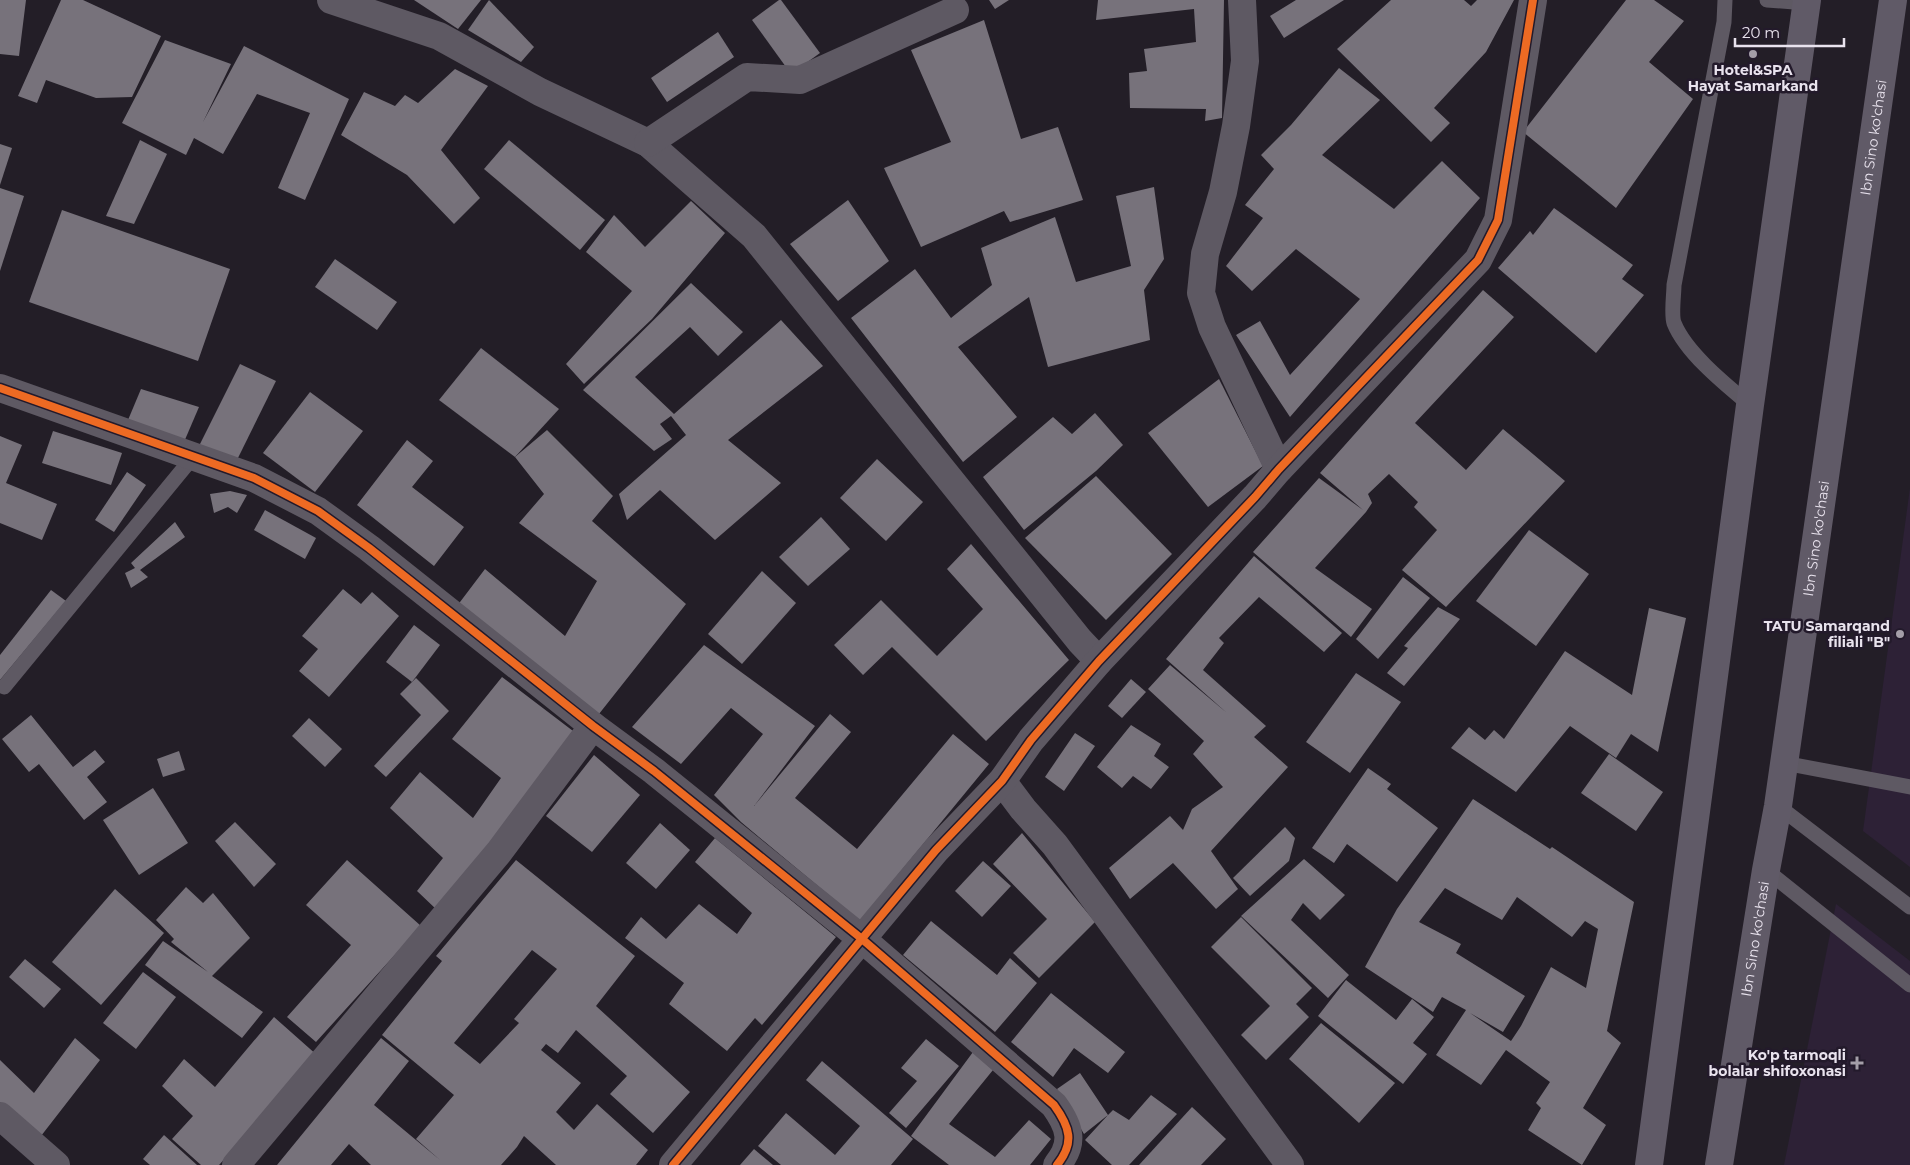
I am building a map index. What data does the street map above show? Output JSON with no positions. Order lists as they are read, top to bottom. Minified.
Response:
{"streets":{"main road":["Ibn Sino ko'chasi"]},"places":{"other":["Hotel&SPA Hayat Samarkand","TATU Samarqand filiali \"B\""],"health":["Ko'p tarmoqli bolalar shifoxonasi"]},"scale_bar":"20 m"}
